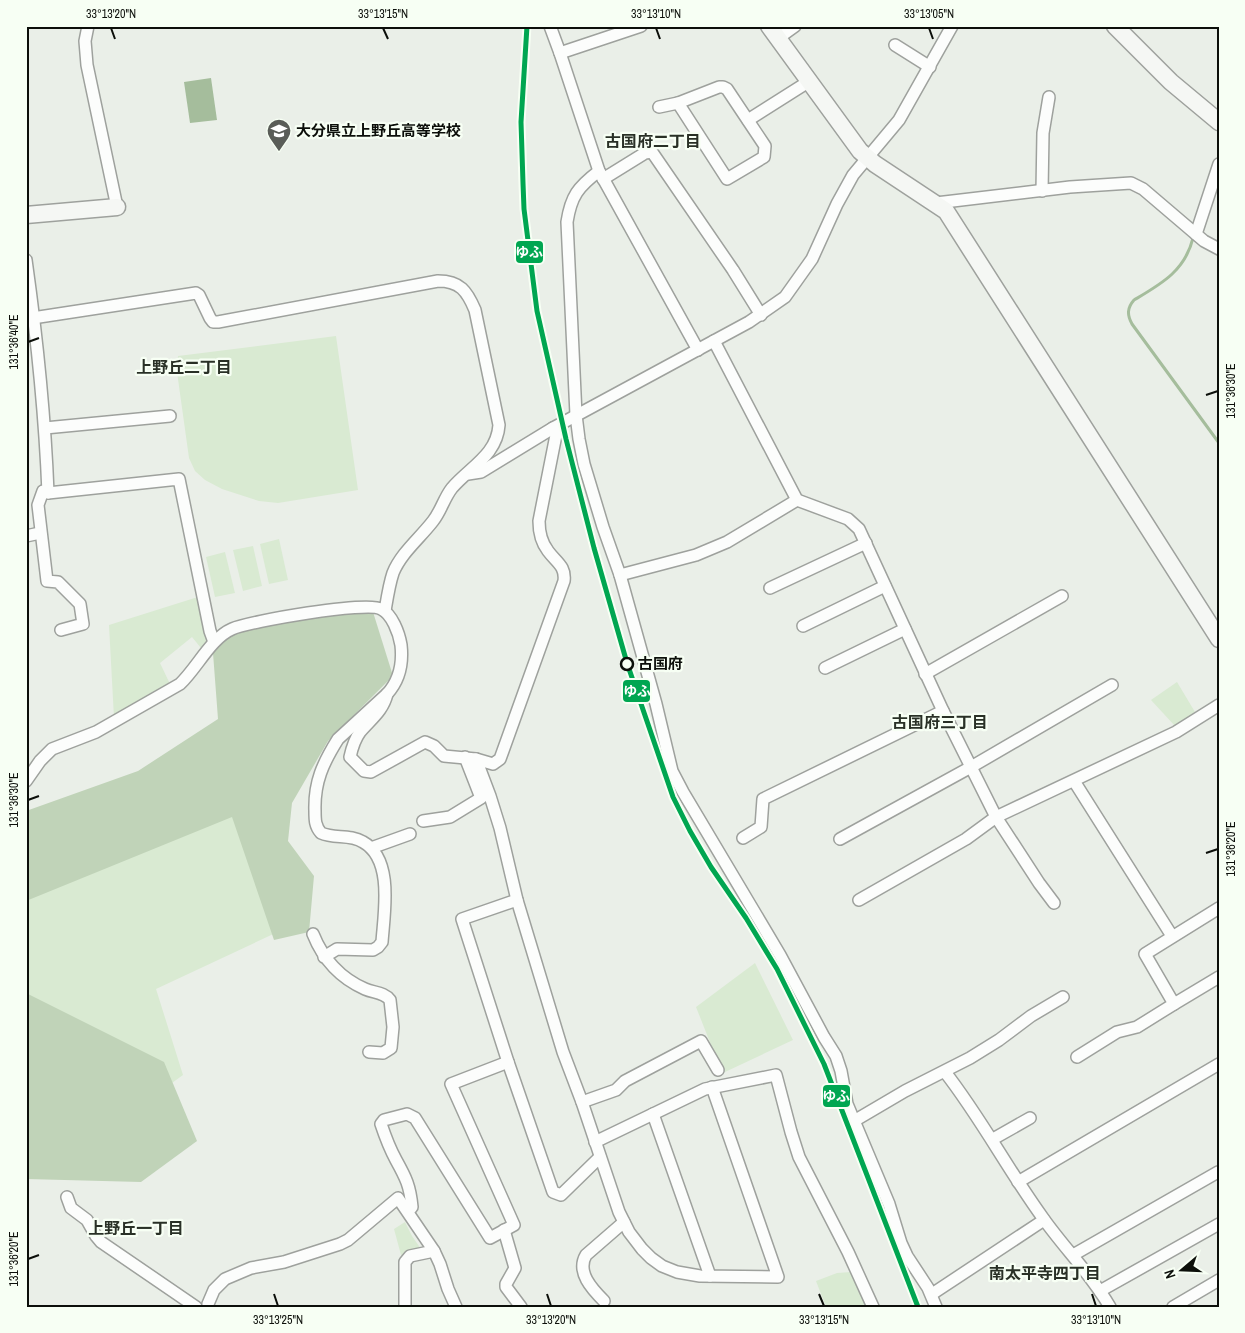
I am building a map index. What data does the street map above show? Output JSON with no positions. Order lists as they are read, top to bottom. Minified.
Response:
{"districts":["古国府二丁目","上野丘二丁目","古国府三丁目","上野丘一丁目","南太平寺四丁目"],"places":{"school or university":["大分県立上野丘高等学校"],"other":["古国府"]},"lines":["transit line ゆふ"],"north":"left","coordinates":["33°13'20\"N","33°13'15\"N","33°13'10\"N","33°13'05\"N","131°36'40\"E","131°36'30\"E","131°36'20\"E","33°13'25\"N"]}
